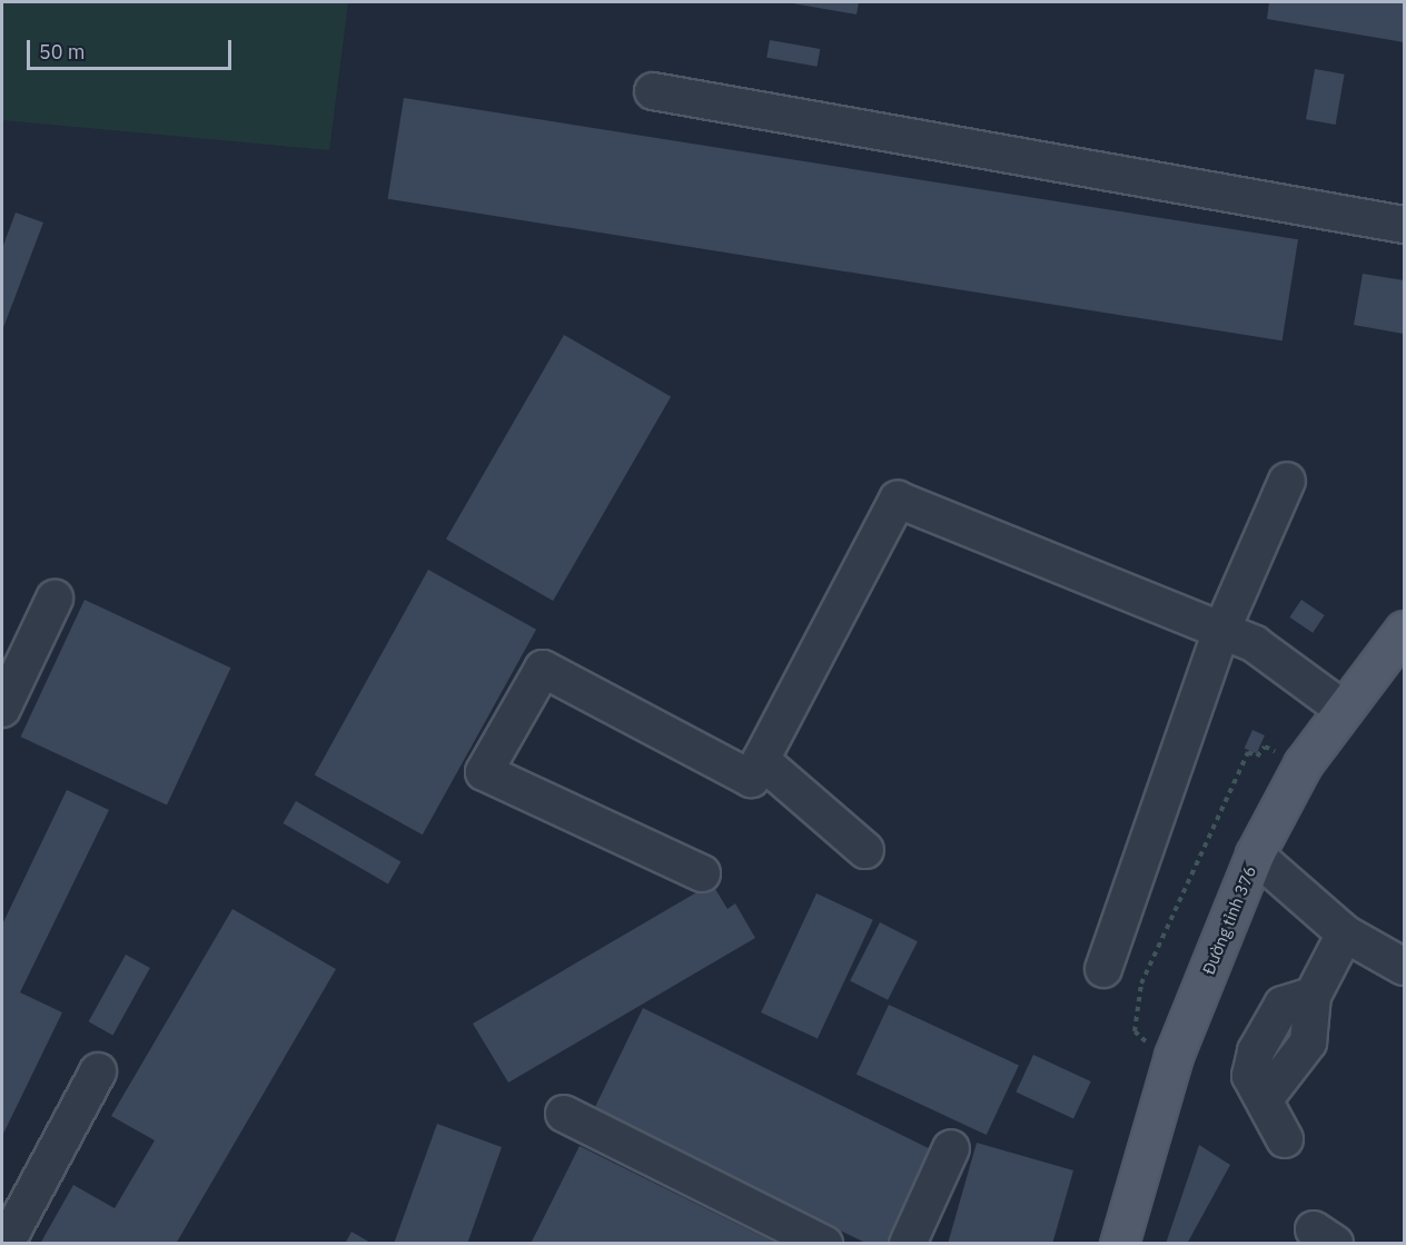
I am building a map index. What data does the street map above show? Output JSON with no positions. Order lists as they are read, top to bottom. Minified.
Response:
{"streets":{"main road":["Đường tỉnh 376"]},"scale_bar":"50 m"}
